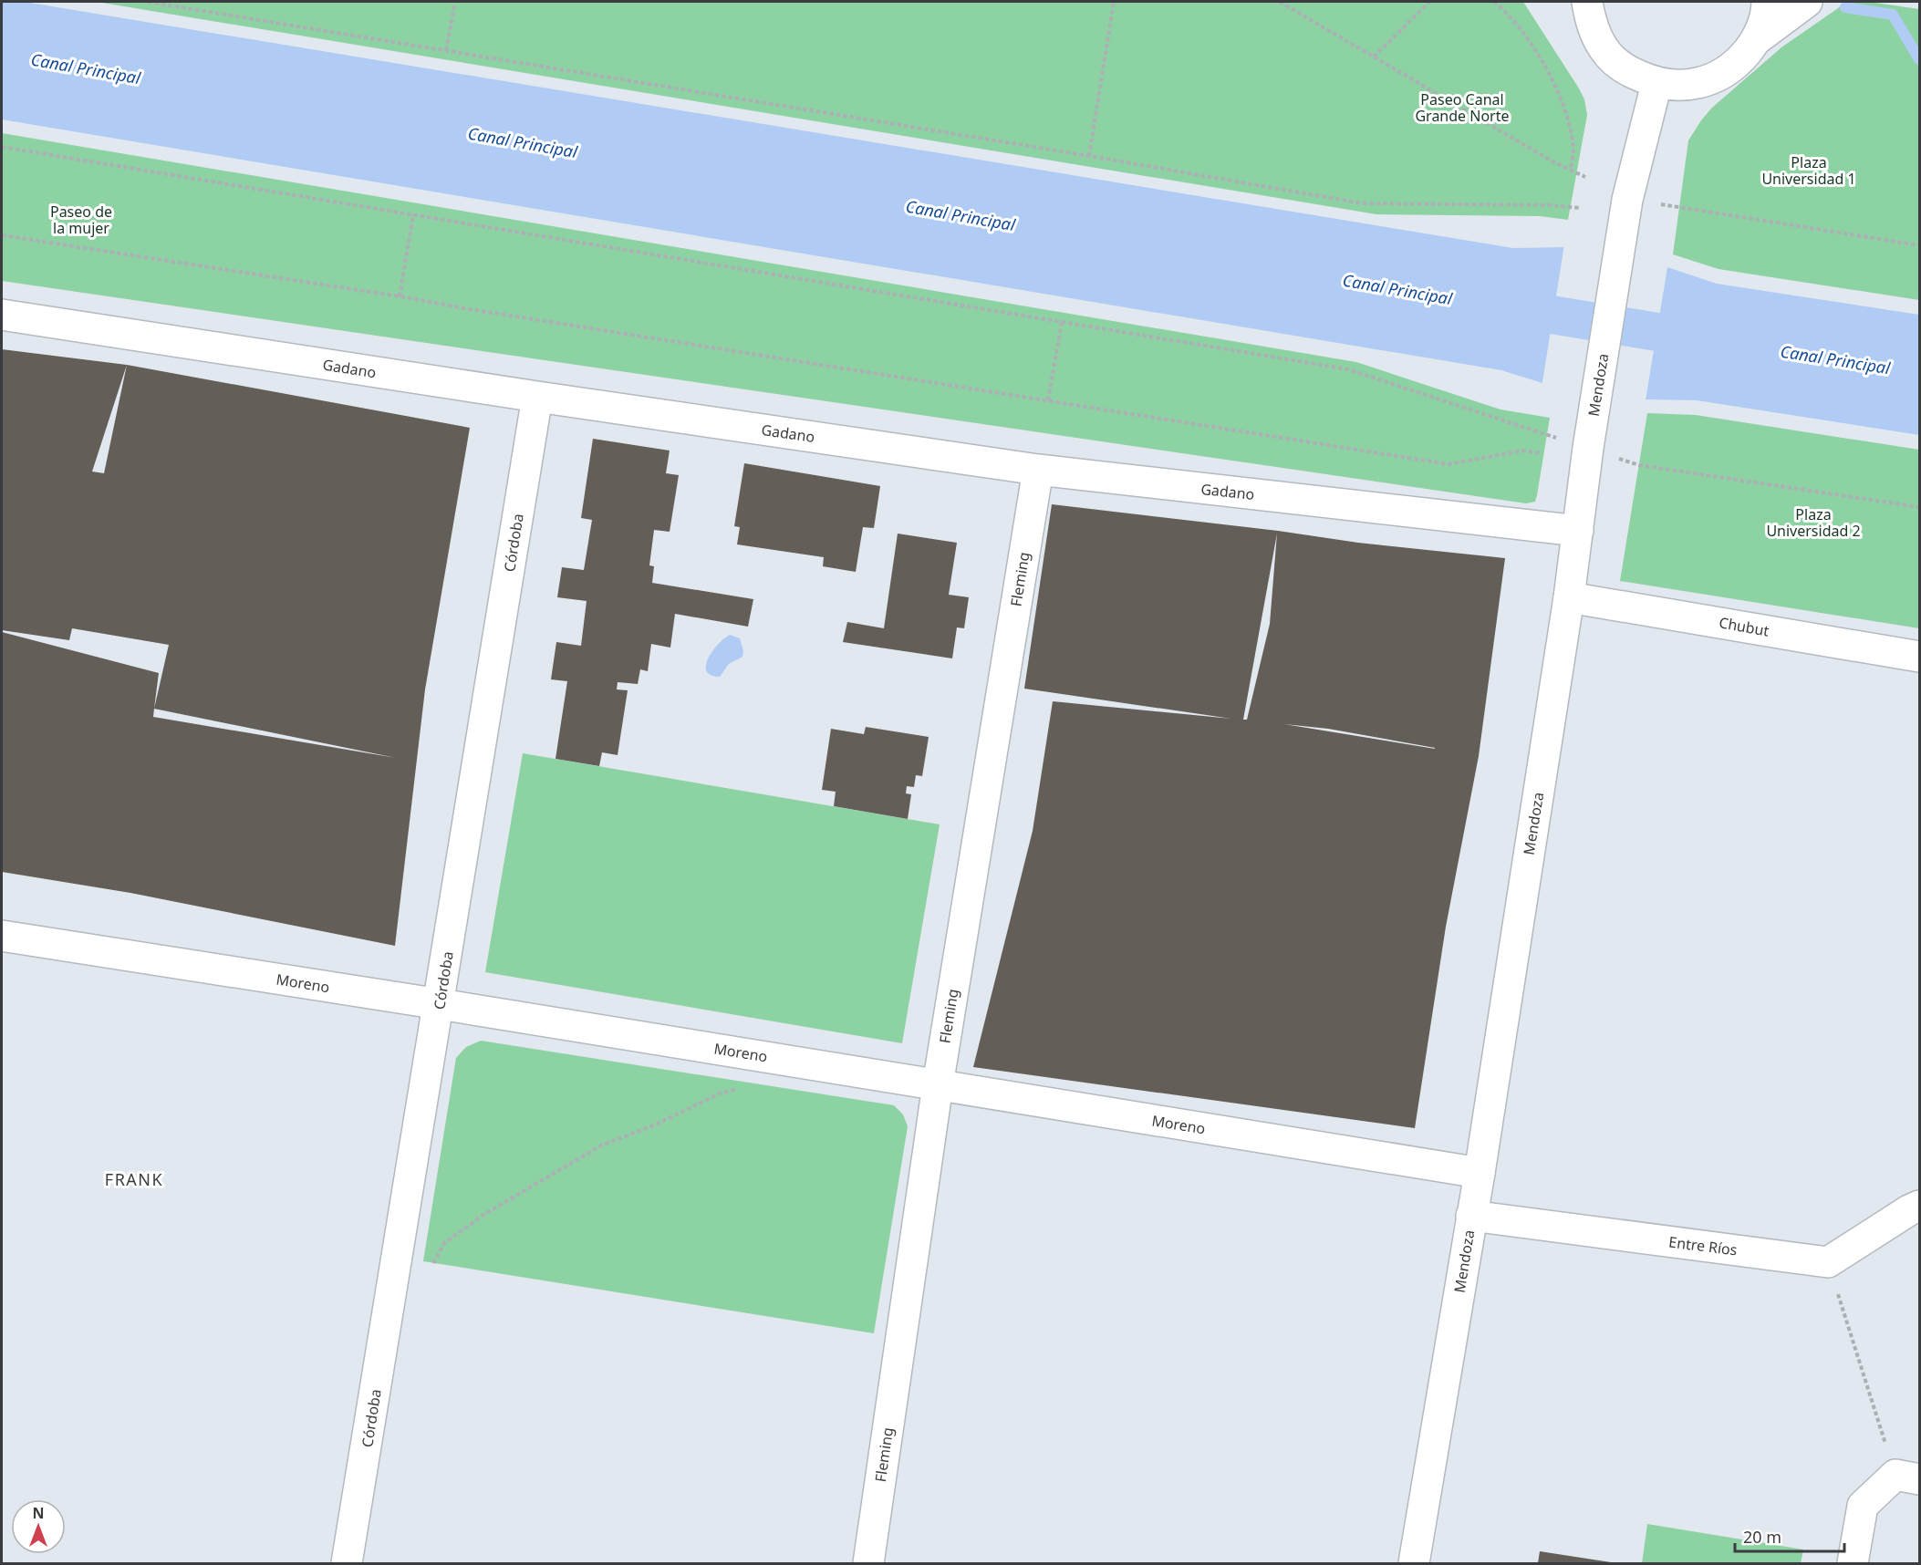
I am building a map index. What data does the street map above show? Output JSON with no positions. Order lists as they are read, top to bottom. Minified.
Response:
{"streets":{"street":["Gadano","Mendoza","Córdoba","Fleming","Chubut","Moreno","Entre Ríos"]},"crossings":[["Gadano","Mendoza"],["Gadano","Córdoba"],["Gadano","Fleming"],["Mendoza","Chubut"],["Mendoza","Moreno"],["Mendoza","Entre Ríos"],["Córdoba","Moreno"],["Fleming","Moreno"]],"districts":["FRANK"],"water":["Canal Principal"],"parks":["Paseo Canal Grande Norte","Plaza Universidad 1","Paseo de la mujer","Plaza Universidad 2"],"scale_bar":"20 m","north":"top"}
